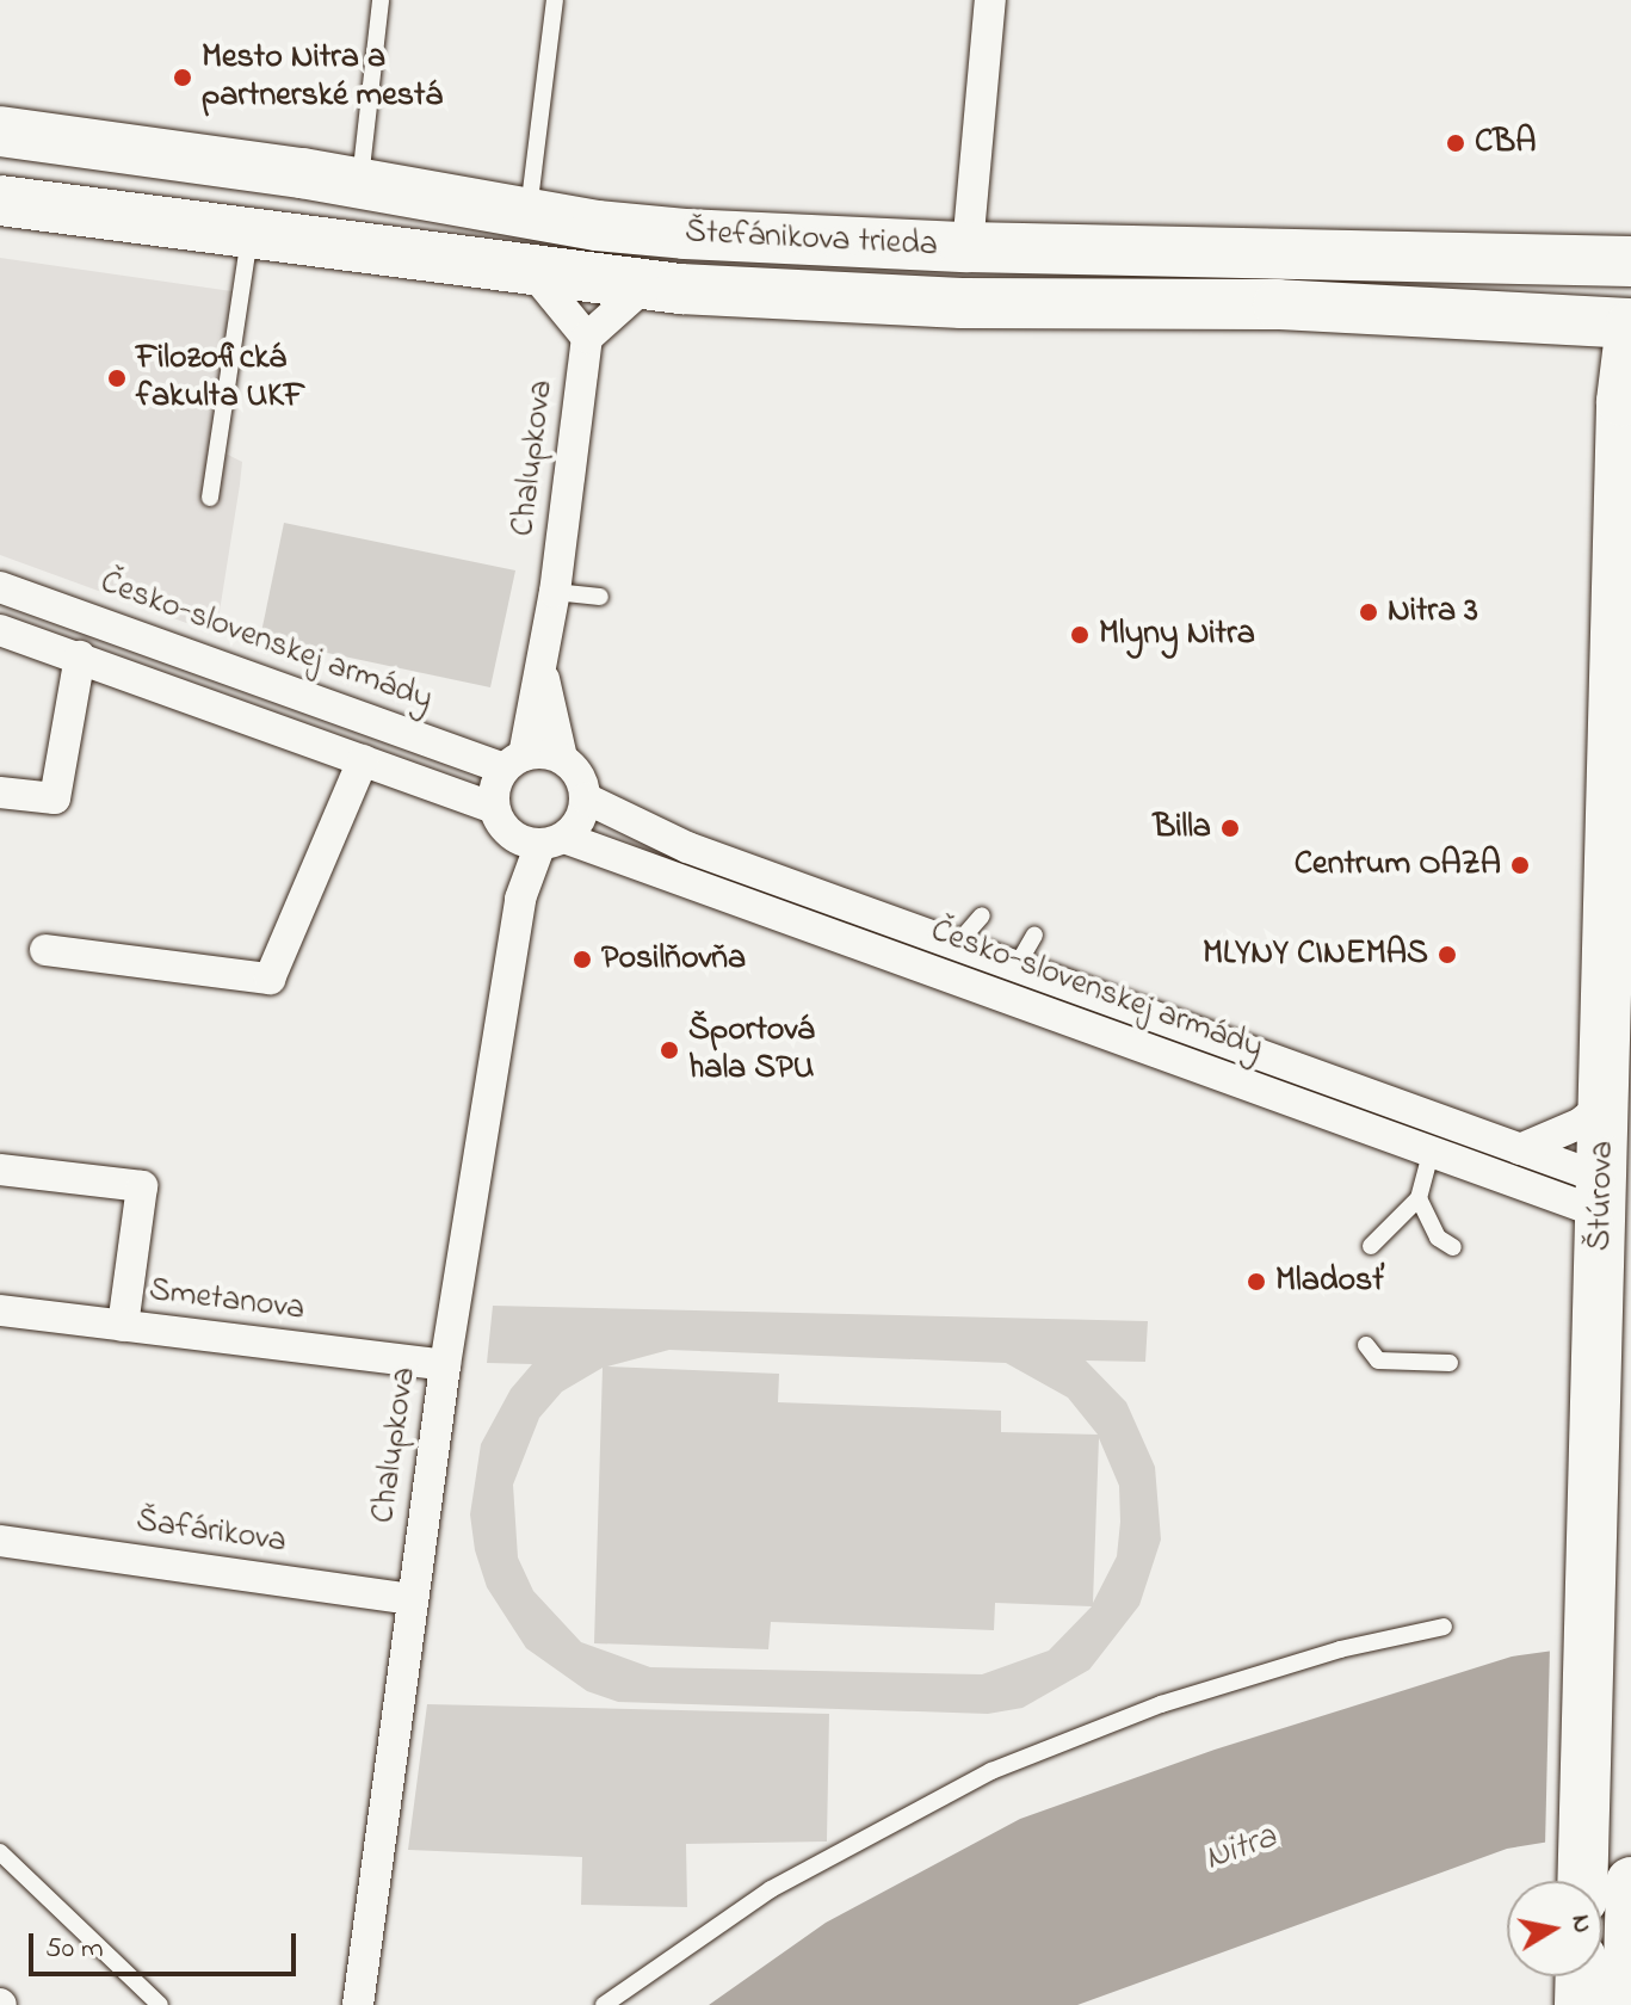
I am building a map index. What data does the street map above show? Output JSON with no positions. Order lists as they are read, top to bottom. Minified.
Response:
{"streets":{"main road":["Štefánikova trieda","Štúrova"],"street":["Chalupkova","Česko-slovenskej armády","Smetanova","Šafárikova"]},"crossings":[["Štefánikova trieda","Štúrova"],["Chalupkova","Česko-slovenskej armády"],["Chalupkova","Smetanova"],["Chalupkova","Šafárikova"],["Česko-slovenskej armády","Štúrova"]],"water":["Nitra"],"places":["Mesto Nitra a partnerské mestá","CBA","Filozofická fakulta UKF","Nitra 3","Mlyny Nitra","Billa","Centrum OAZA","MLYNY CINEMAS","Posilňovňa","Športová hala SPU","Mladosť"],"scale_bar":"50 m","north":"right"}
